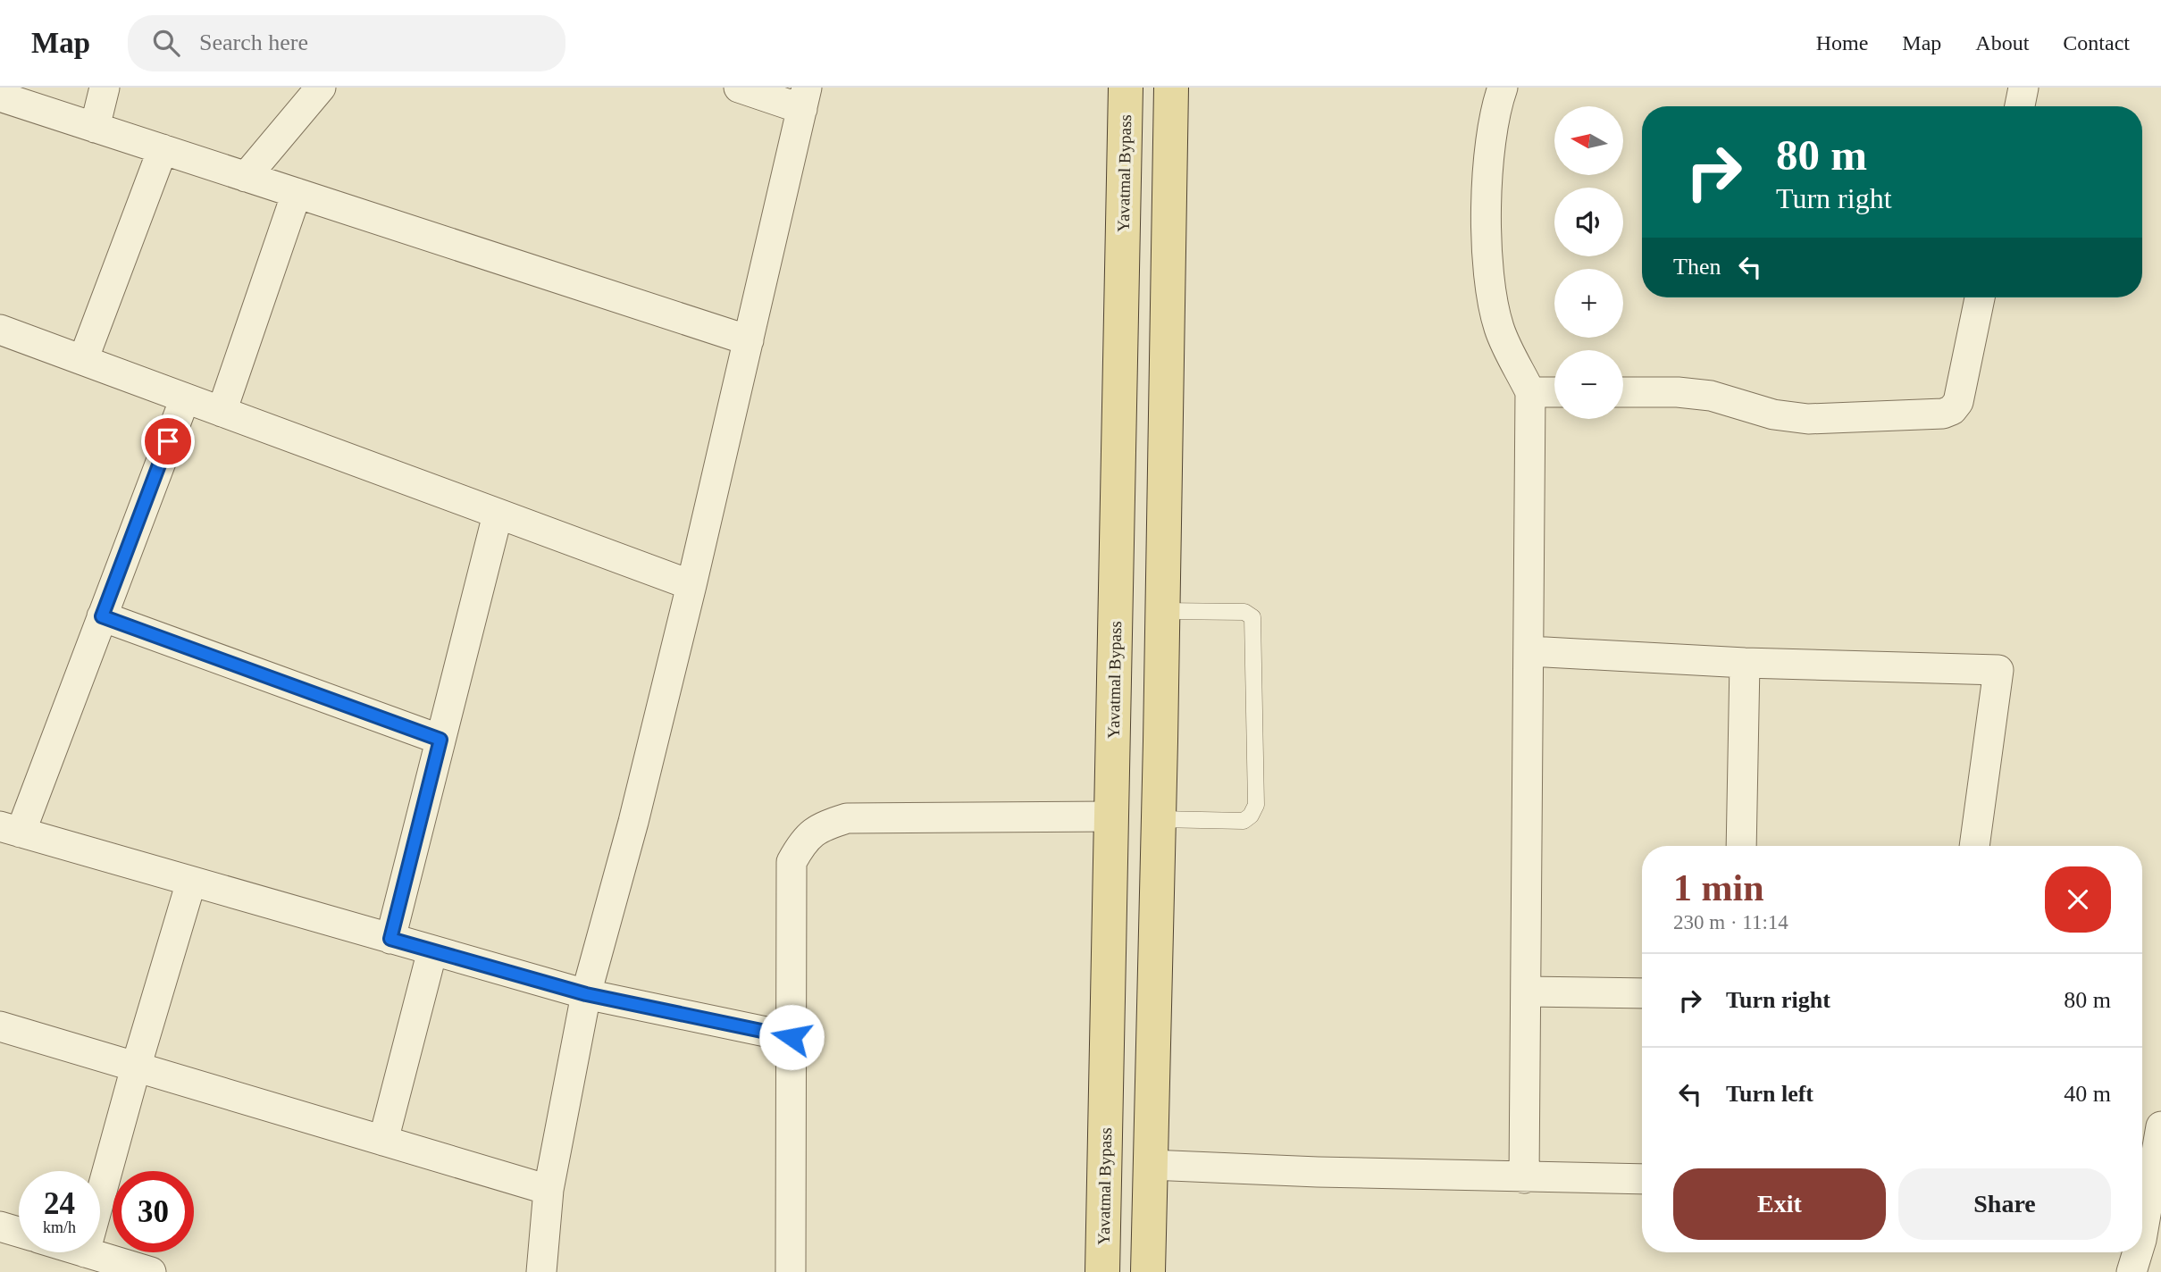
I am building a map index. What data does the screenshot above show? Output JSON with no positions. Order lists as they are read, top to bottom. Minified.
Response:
{"streets":{"main road":["Yavatmal Bypass"]},"north":"left","page":{"header":"Map","search":"Search here","nav":["Home","Map","About","Contact"],"map_buttons":["+","−"],"turn":["80 m","Turn right"],"then":"Then","heading":["1 min","230 m · 11:14"],"list":[{"name":"Turn right","value":"80 m"},{"name":"Turn left","value":"40 m"}],"buttons":["Exit","Share"],"speed":"24 km/h","limit":"30"}}
